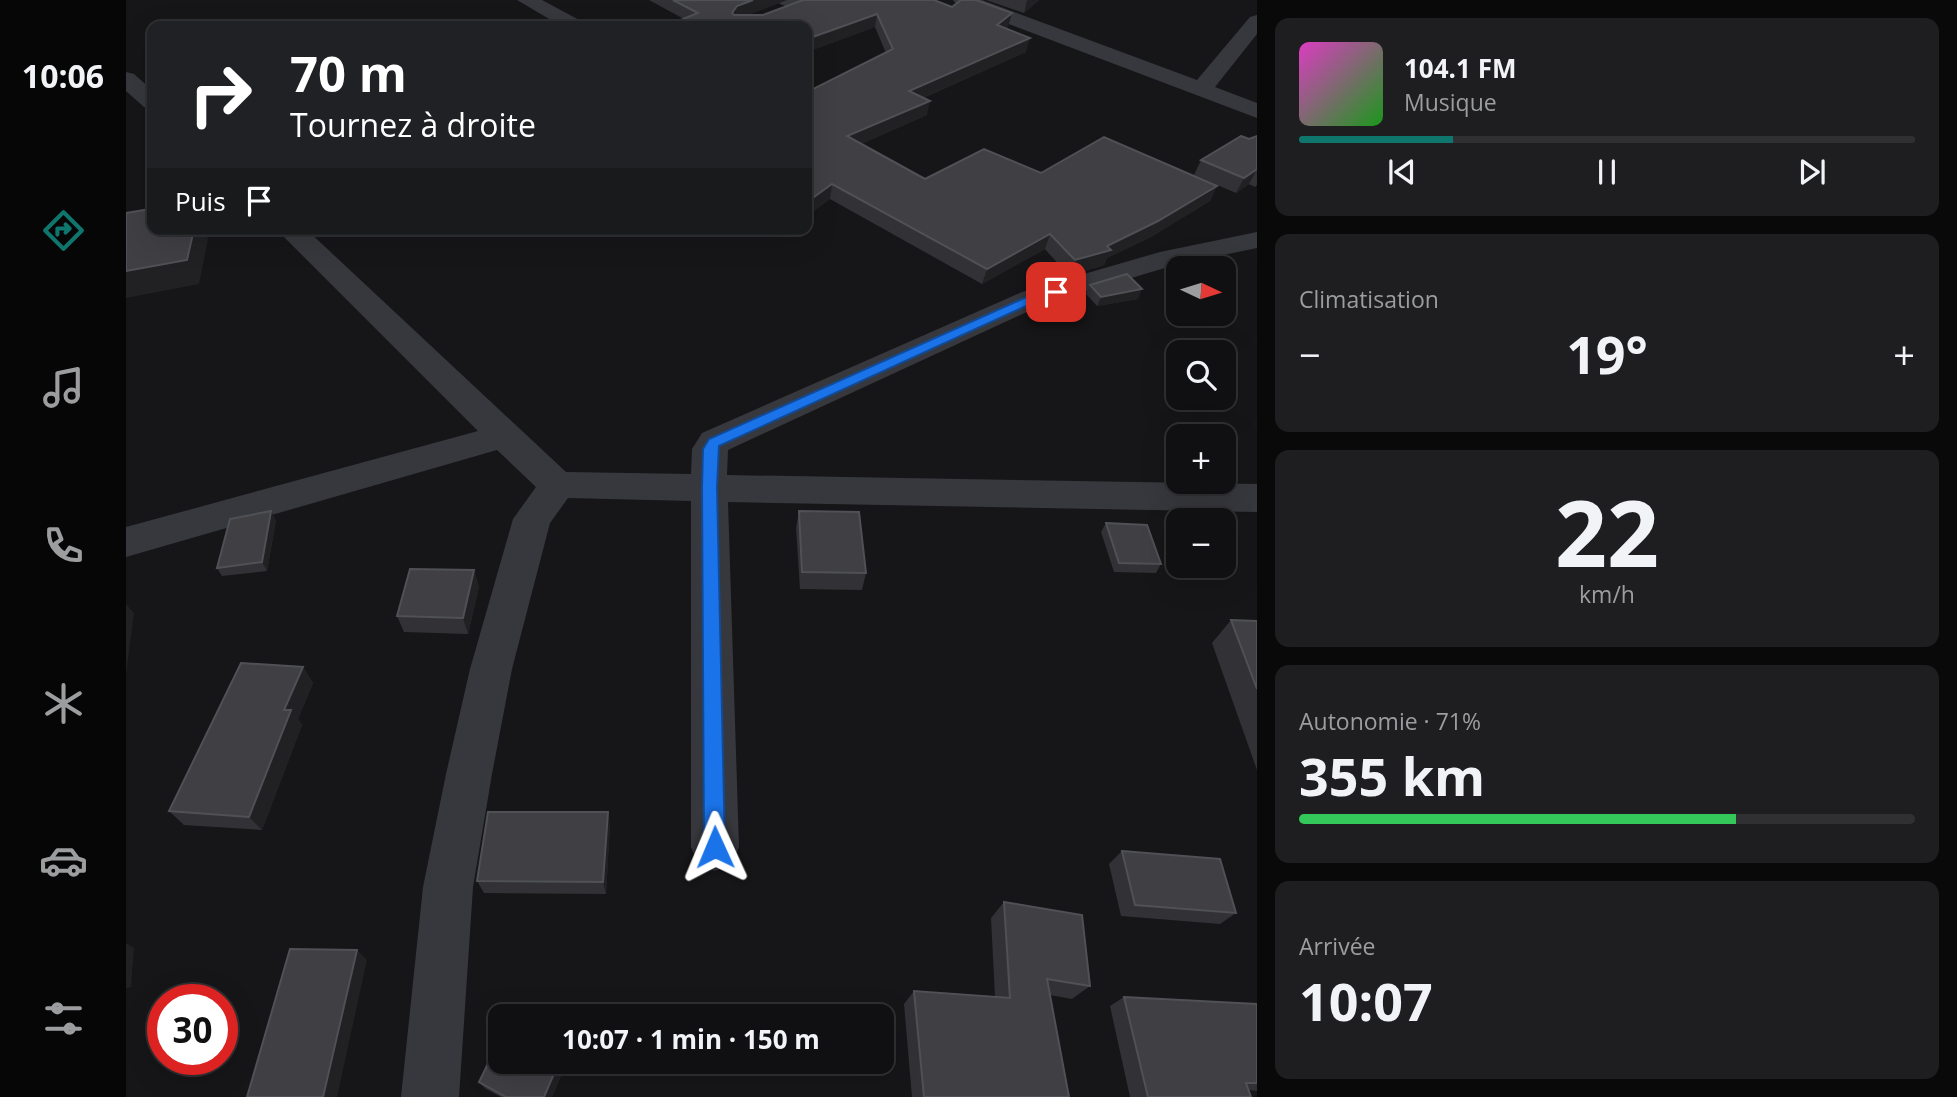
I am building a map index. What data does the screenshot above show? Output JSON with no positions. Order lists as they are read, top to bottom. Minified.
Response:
{"north":"right","page":{"tabs":"10:06","turn":["70 m","Tournez à droite"],"song":["104.1 FM","Musique"],"then":"Puis","tile":["Climatisation",["22","km/h"],["Autonomie · 71%","355 km"],["Arrivée","10:07"]],"map_buttons":["+","−"],"heat":["−","19°","+"],"limit":"30","trip":"10:07 · 1 min · 150 m"}}
